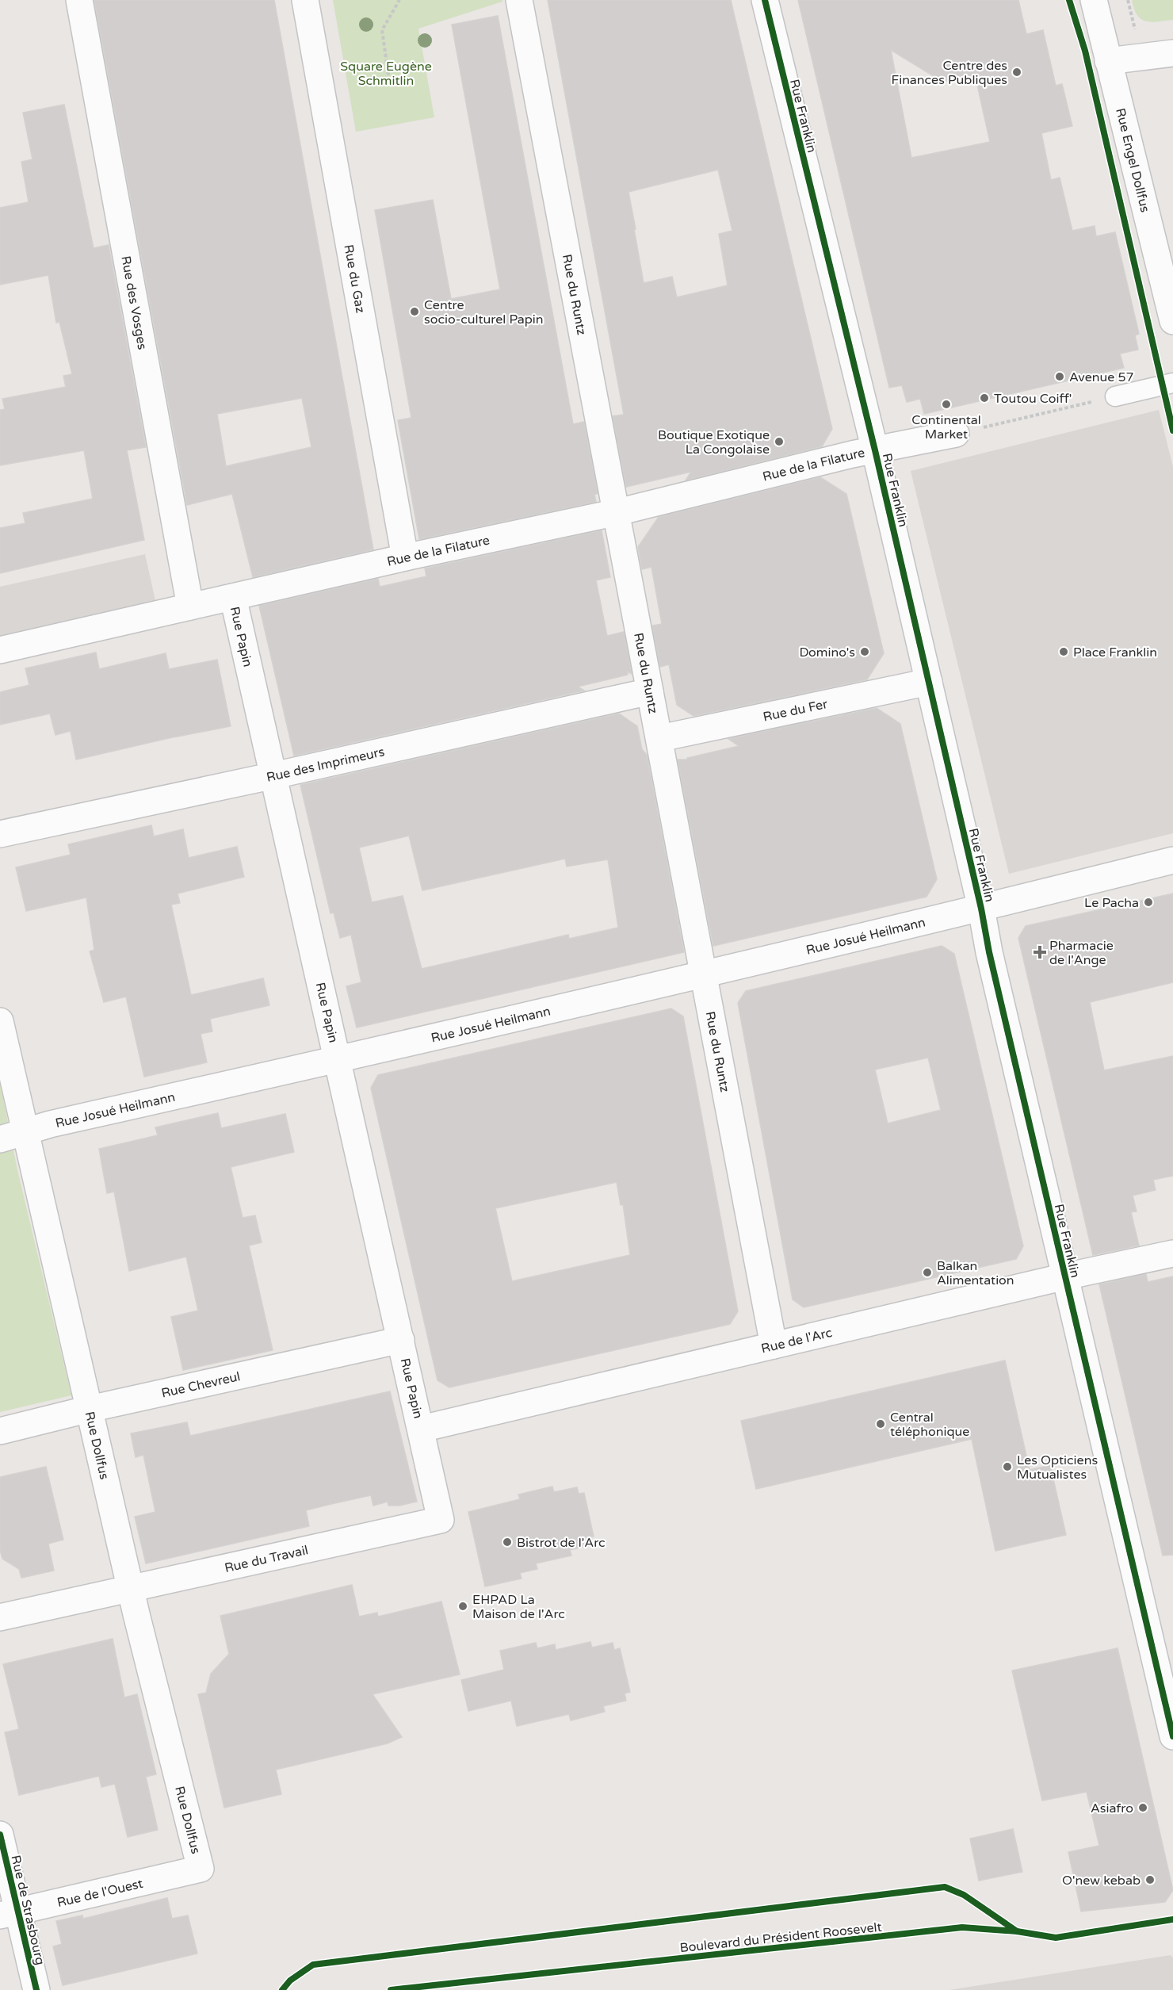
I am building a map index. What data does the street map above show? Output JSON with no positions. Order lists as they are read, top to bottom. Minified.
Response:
{"streets":{"street":["Rue Franklin","Rue Engel Dollfus","Rue du Gaz","Rue du Runtz","Rue des Vosges","Rue de la Filature","Rue Papin","Rue du Fer","Rue des Imprimeurs","Rue Josué Heilmann","Rue de l'Arc","Rue Chevreul","Rue Dollfus","Rue du Travail","Rue de l'Ouest","Rue de Strasbourg"],"cycle path":["Boulevard du Président Roosevelt"]},"crossings":[["Rue Franklin","Rue de la Filature"],["Rue Franklin","Rue du Fer"],["Rue Franklin","Rue Josué Heilmann"],["Rue Franklin","Rue de l'Arc"],["Rue du Gaz","Rue de la Filature"],["Rue du Runtz","Rue de la Filature"],["Rue du Runtz","Rue du Fer"],["Rue du Runtz","Rue des Imprimeurs"],["Rue du Runtz","Rue Josué Heilmann"],["Rue du Runtz","Rue de l'Arc"],["Rue des Vosges","Rue de la Filature"],["Rue de la Filature","Rue Papin"],["Rue Papin","Rue des Imprimeurs"],["Rue Papin","Rue Josué Heilmann"],["Rue Papin","Rue de l'Arc"],["Rue Papin","Rue Chevreul"],["Rue Papin","Rue du Travail"],["Rue Josué Heilmann","Rue Dollfus"],["Rue de l'Arc","Rue du Travail"],["Rue Chevreul","Rue Dollfus"],["Rue Dollfus","Rue du Travail"],["Rue Dollfus","Rue de l'Ouest"],["Rue de l'Ouest","Rue de Strasbourg"]],"parks":["Square Eugène Schmitlin"],"places":{"other":["Centre des Finances Publiques","Centre socio-culturel Papin","Avenue 57","Toutou Coiff'","Continental Market","Boutique Exotique La Congolaise","Domino's","Place Franklin","Le Pacha","Balkan Alimentation","Central téléphonique","Les Opticiens Mutualistes","Bistrot de l'Arc","EHPAD La Maison de l'Arc","Asiafro","O'new kebab"],"health":["Pharmacie de l'Ange"]}}
